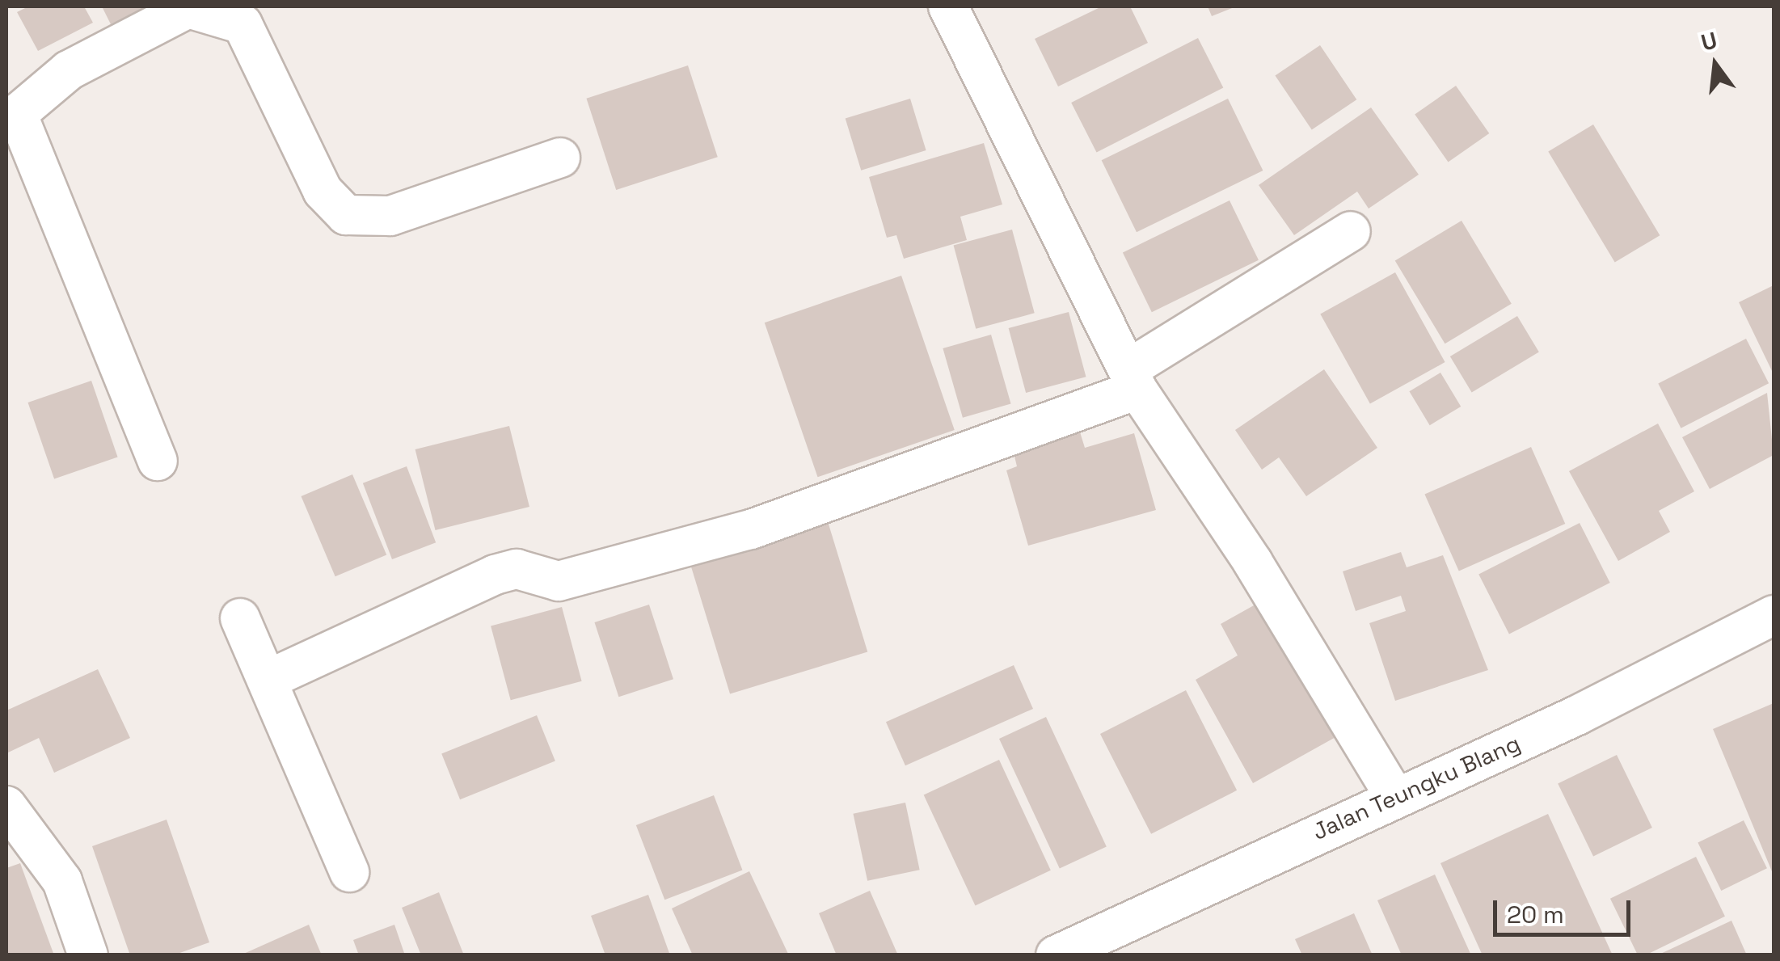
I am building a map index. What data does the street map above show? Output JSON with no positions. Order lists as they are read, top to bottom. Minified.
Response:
{"streets":{"street":["Jalan Teungku Blang"]},"scale_bar":"20 m","north":"top"}
